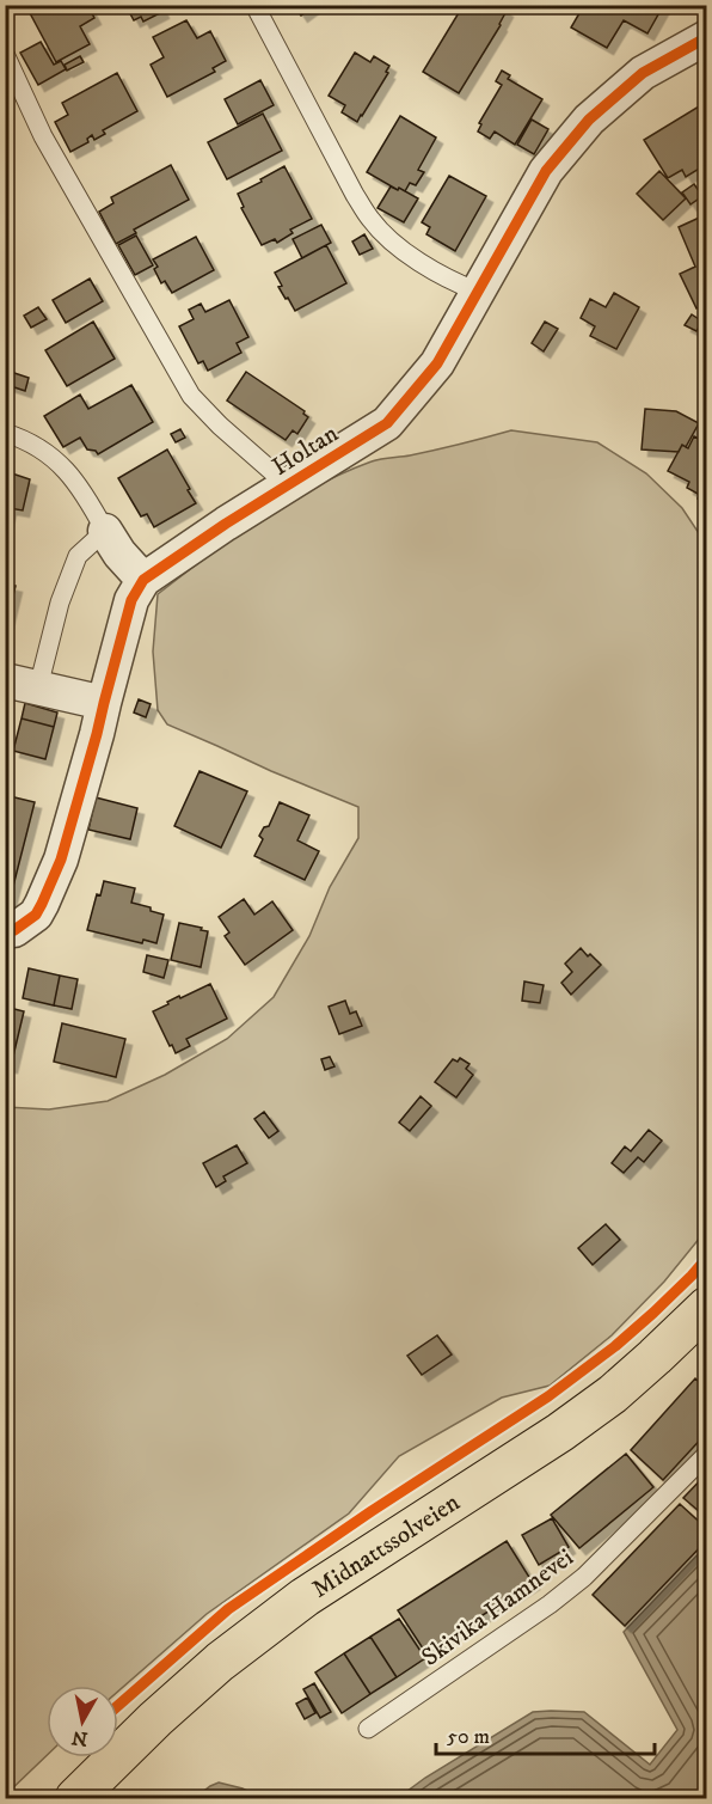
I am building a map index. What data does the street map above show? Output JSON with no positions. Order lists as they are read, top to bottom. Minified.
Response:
{"streets":{"main road":["Midnattssolveien"],"street":["Holtan"],"lane":["Skivika Hamnevei"]},"scale_bar":"50 m","north":"bottom"}
